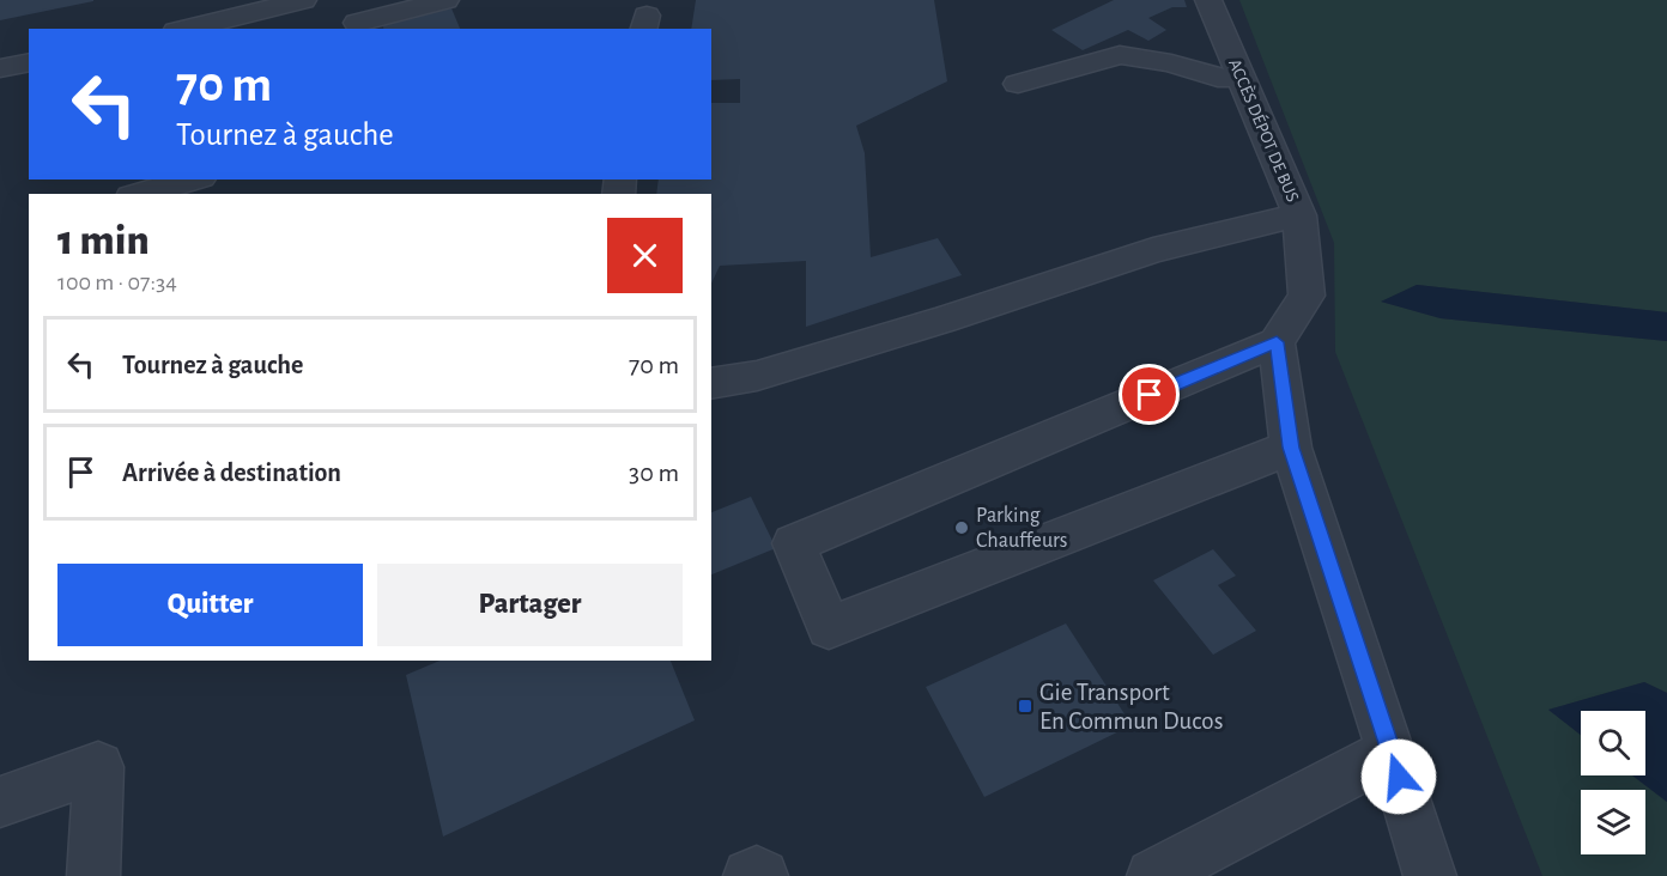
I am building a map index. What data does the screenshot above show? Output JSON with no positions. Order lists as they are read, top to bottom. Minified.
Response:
{"streets":{"street":["ACCÈS DÉPOT DE BUS"]},"places":{"other":["Parking Chauffeurs"],"transit":["Gie Transport En Commun Ducos"]},"page":{"turn":["70 m","Tournez à gauche"],"heading":["1 min","100 m · 07:34"],"list":[{"name":"Tournez à gauche","value":"70 m"},{"name":"Arrivée à destination","value":"30 m"}],"buttons":["Quitter","Partager"]}}
